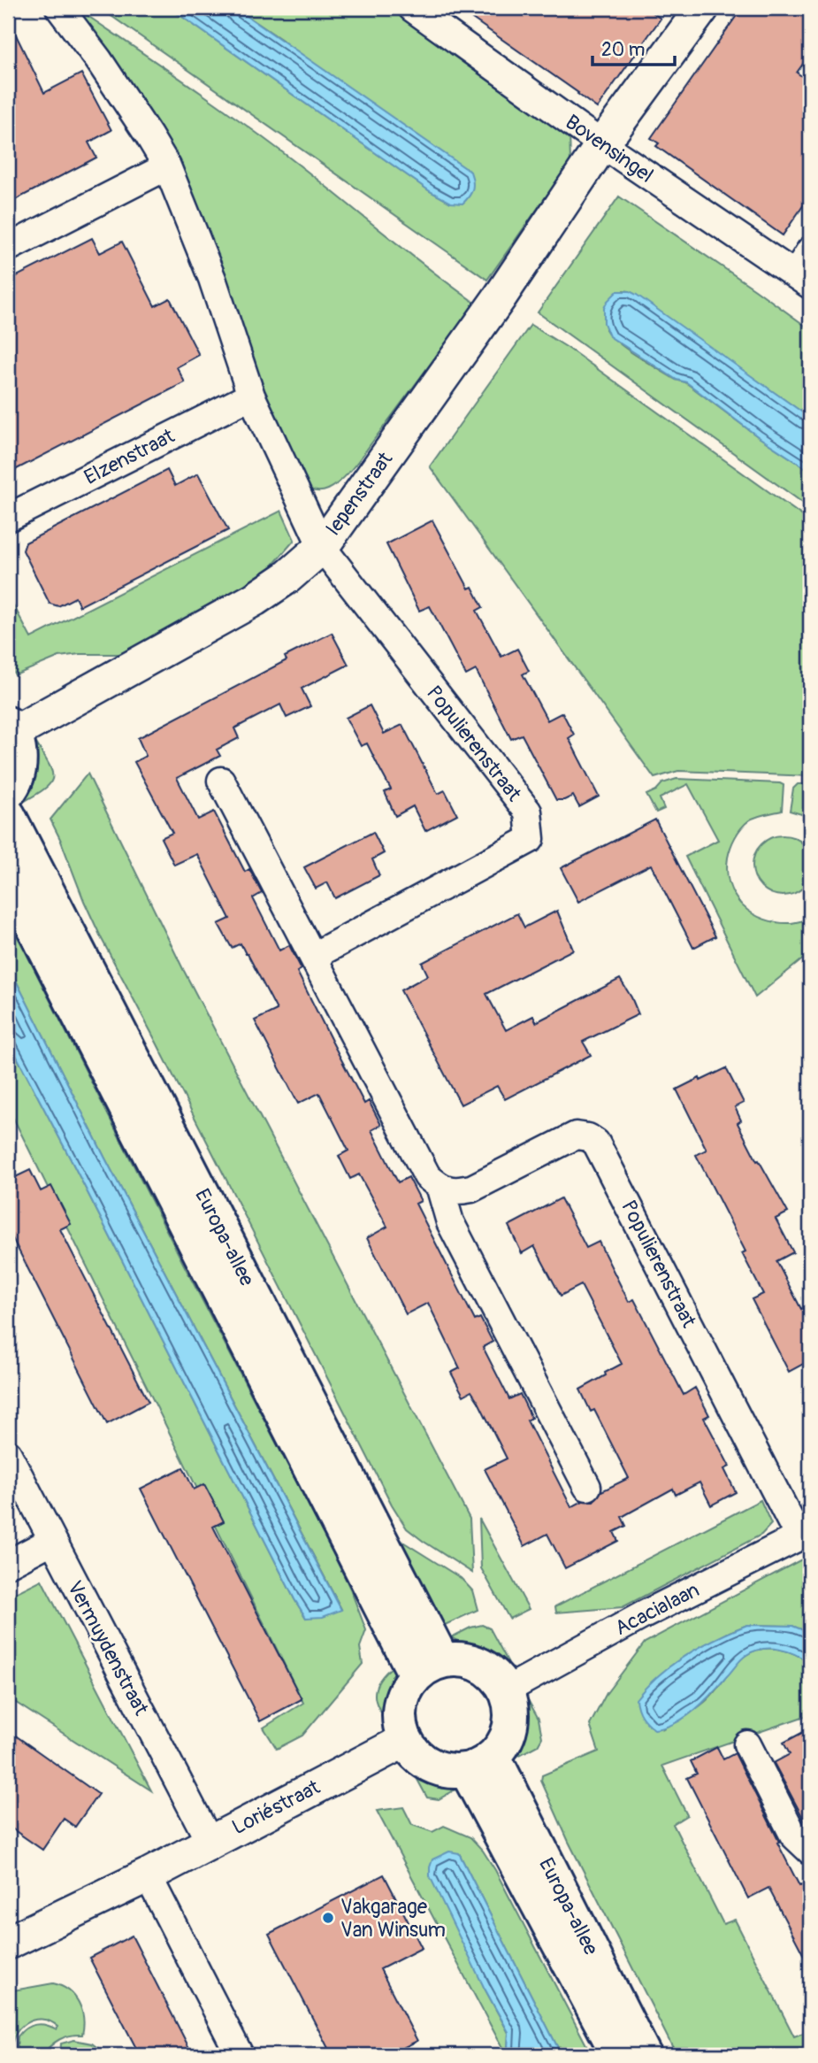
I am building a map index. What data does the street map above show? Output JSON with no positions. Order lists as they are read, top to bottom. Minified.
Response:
{"streets":{"main road":["Europa-allee"],"street":["Bovensingel","Elzenstraat","Iepenstraat","Populierenstraat","Acacialaan","Vermuydenstraat","Loriéstraat"]},"crossings":[["Bovensingel","Iepenstraat"],["Iepenstraat","Populierenstraat"],["Populierenstraat","Acacialaan"],["Europa-allee","Acacialaan"],["Europa-allee","Loriéstraat"],["Acacialaan","Loriéstraat"],["Vermuydenstraat","Loriéstraat"]],"places":["Vakgarage Van Winsum"],"scale_bar":"20 m"}
